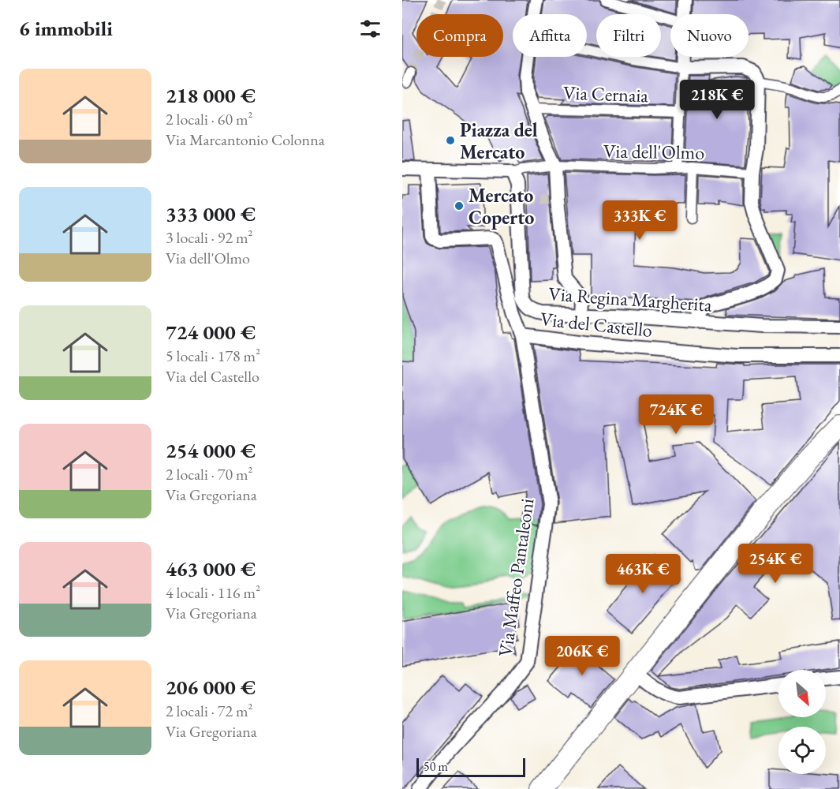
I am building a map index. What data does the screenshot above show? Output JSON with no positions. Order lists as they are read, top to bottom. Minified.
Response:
{"streets":{"street":["Via Cernaia","Via dell'Olmo","Via Regina Margherita","Via del Castello","Via Maffeo Pantaleoni"]},"crossings":[["Via dell'Olmo","Via Regina Margherita"],["Via del Castello","Via Maffeo Pantaleoni"]],"places":["Piazza del Mercato","Mercato Coperto"],"scale_bar":"50 m","north":"bottom right","page":{"heading":"6 immobili","chip":["Compra","Affitta","Filtri","Nuovo"],"list":[{"name":"218 000 €","note":"2 locali · 60 m² · Via Marcantonio Colonna"},{"name":"333 000 €","note":"3 locali · 92 m² · Via dell'Olmo"},{"name":"724 000 €","note":"5 locali · 178 m² · Via del Castello"},{"name":"254 000 €","note":"2 locali · 70 m² · Via Gregoriana"},{"name":"463 000 €","note":"4 locali · 116 m² · Via Gregoriana"},{"name":"206 000 €","note":"2 locali · 72 m² · Via Gregoriana"}],"price":["218K €","333K €","724K €","254K €","463K €","206K €"],"scale":"50 m"}}
